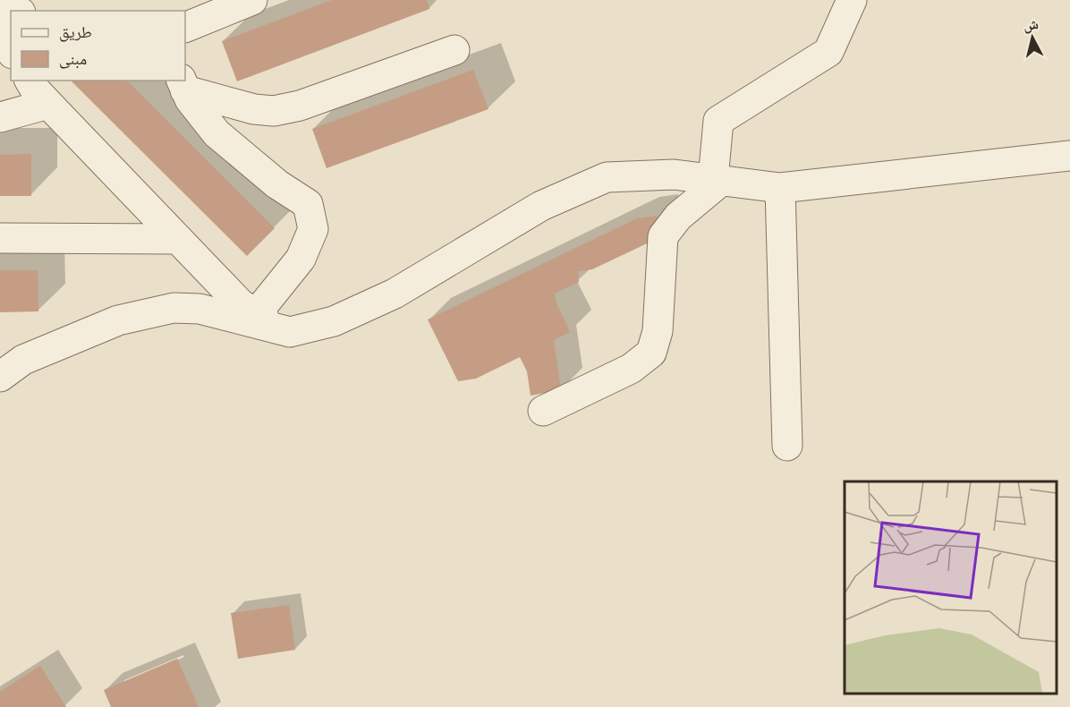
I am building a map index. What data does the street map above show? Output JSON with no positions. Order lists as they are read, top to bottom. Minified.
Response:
{"legend":["طريق","مبنى"],"north":"top"}
